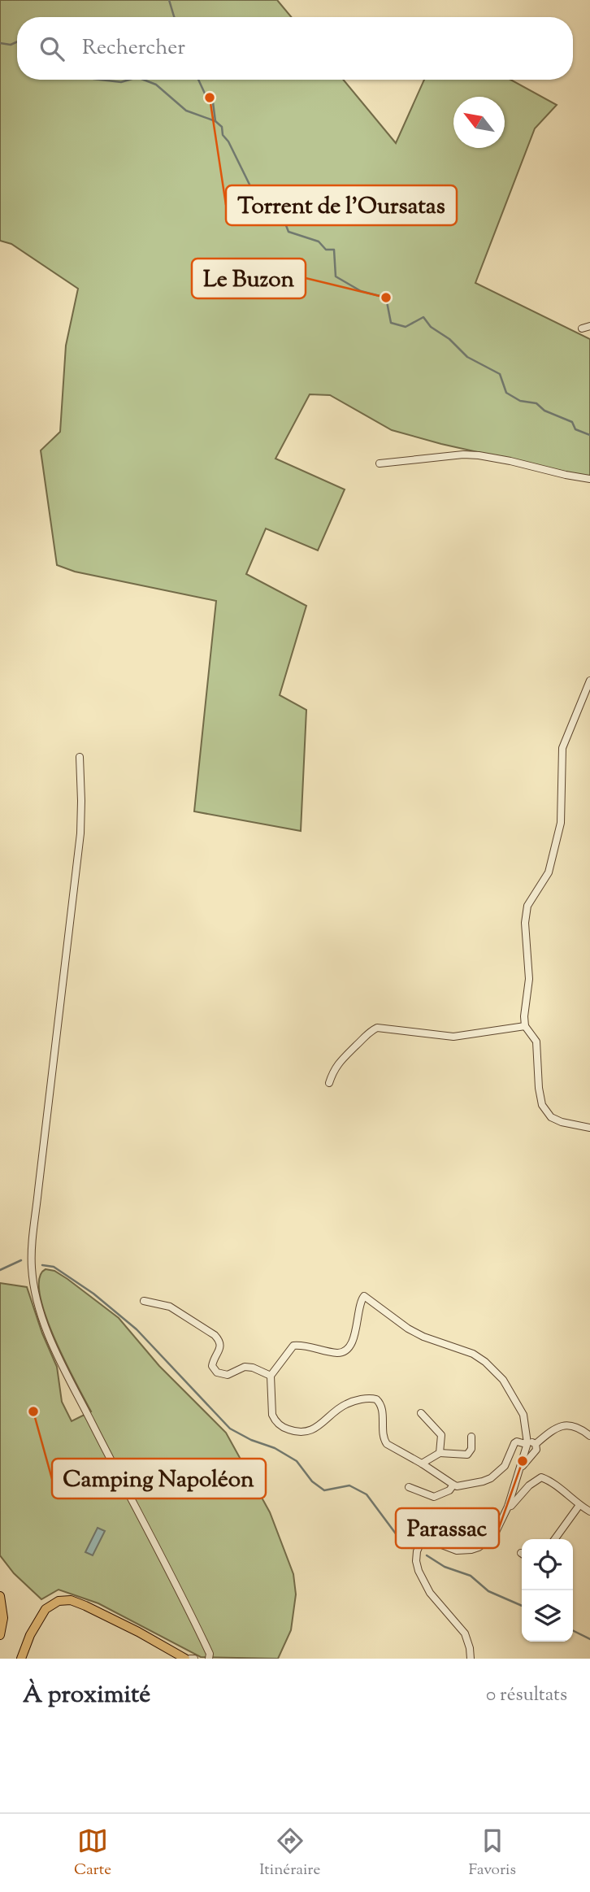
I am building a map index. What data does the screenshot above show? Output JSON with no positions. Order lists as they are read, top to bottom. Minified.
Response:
{"places":["Torrent de l'Oursatas","Le Buzon","Camping Napoléon","Parassac"],"north":"top left","page":{"search":"Rechercher","heading":["À proximité","0 résultats"],"nav":["Carte","Itinéraire","Favoris"]}}
